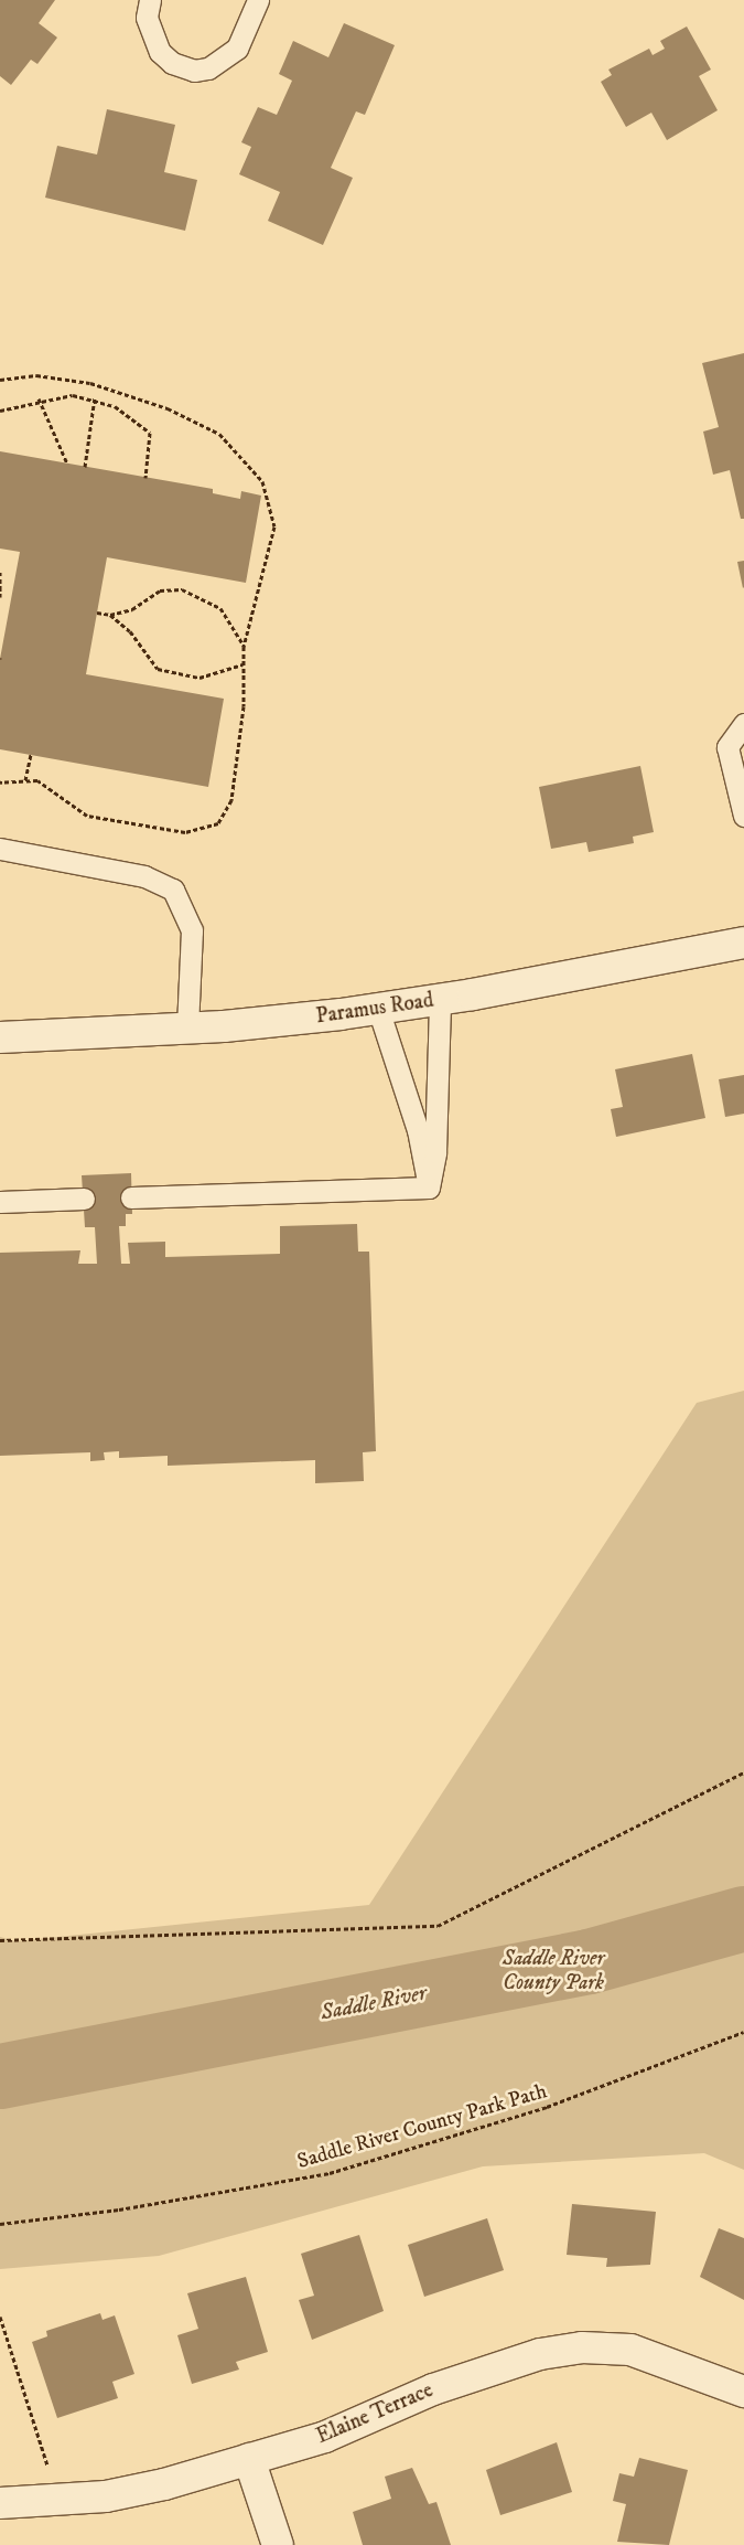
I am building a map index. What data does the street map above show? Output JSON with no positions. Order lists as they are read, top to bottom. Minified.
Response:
{"streets":{"street":["Paramus Road","Elaine Terrace"],"path":["Saddle River County Park Path"]},"water":["Saddle River"],"parks":["Saddle River County Park"]}
